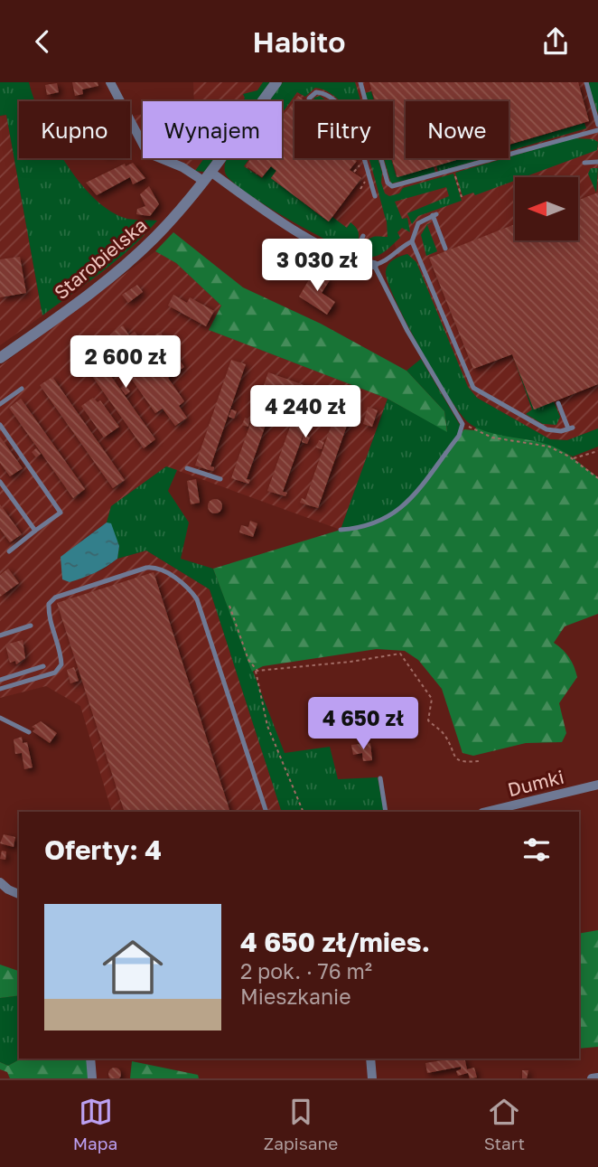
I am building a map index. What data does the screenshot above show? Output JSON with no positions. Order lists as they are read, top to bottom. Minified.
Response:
{"streets":{"street":["Starobielska","Dumki"]},"north":"left","page":{"header":"Habito","chip":["Kupno","Wynajem","Filtry","Nowe"],"price":["3 030 zł","2 600 zł","4 240 zł","4 650 zł"],"heading":"Oferty: 4","list":[{"name":"4 650 zł/mies.","note":"2 pok. · 76 m² · Mieszkanie"}],"tabs":["Mapa","Zapisane","Start"]}}
